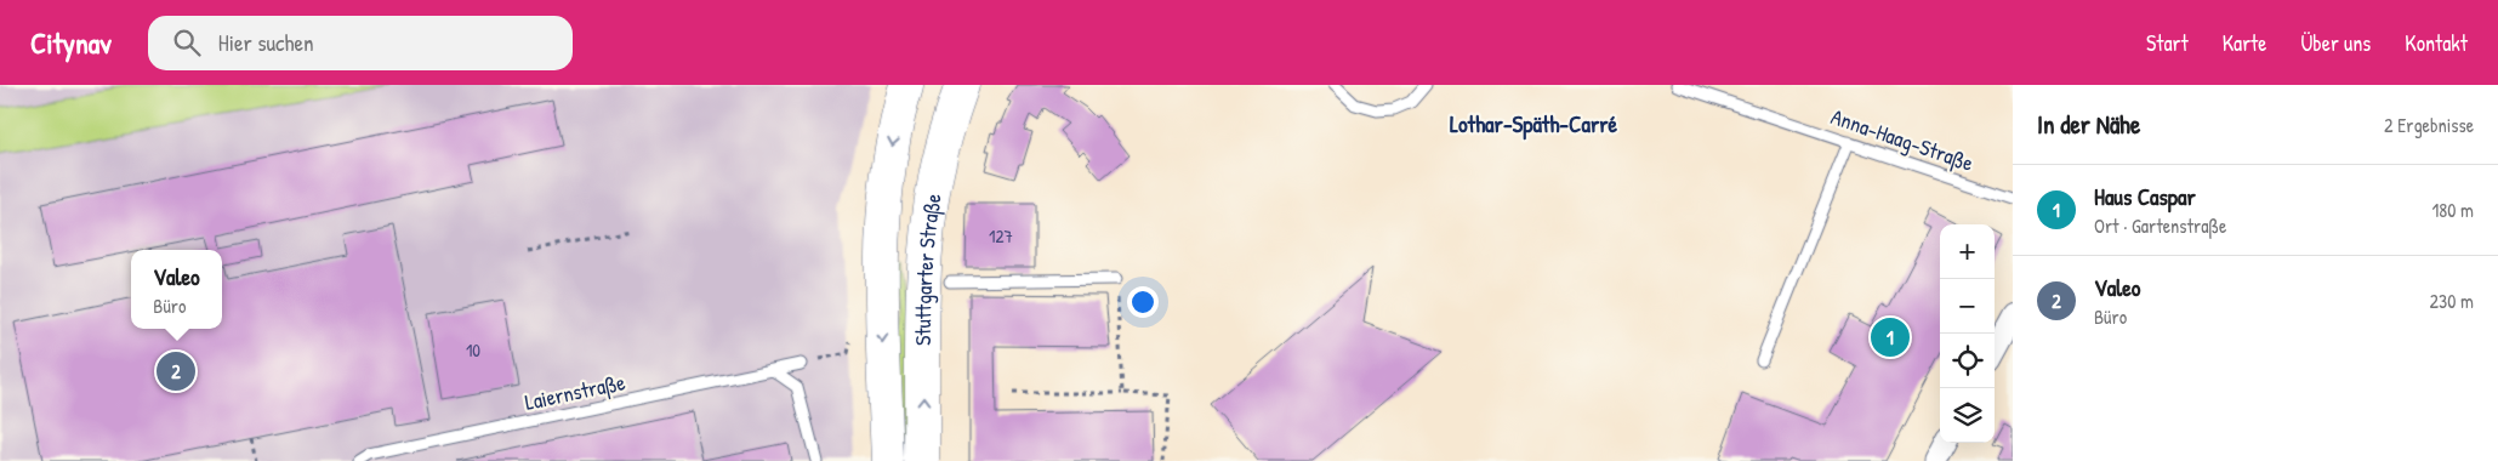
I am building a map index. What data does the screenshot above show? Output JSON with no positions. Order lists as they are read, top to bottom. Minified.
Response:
{"streets":{"main road":["Stuttgarter Straße"],"lane":["Anna-Haag-Straße","Laiernstraße"]},"districts":["Lothar-Späth-Carré"],"house_numbers":["127","10"],"page":{"header":"Citynav","search":"Hier suchen","nav":["Start","Karte","Über uns","Kontakt"],"heading":["In der Nähe","2 Ergebnisse"],"list":[{"mark":"1","name":"Haus Caspar","note":"Ort · Gartenstraße","value":"180 m"},{"mark":"2","name":"Valeo","note":"Büro","value":"230 m"}],"map_buttons":["+","−"],"popup":["Valeo","Büro"],"pins":["1","2"]}}
